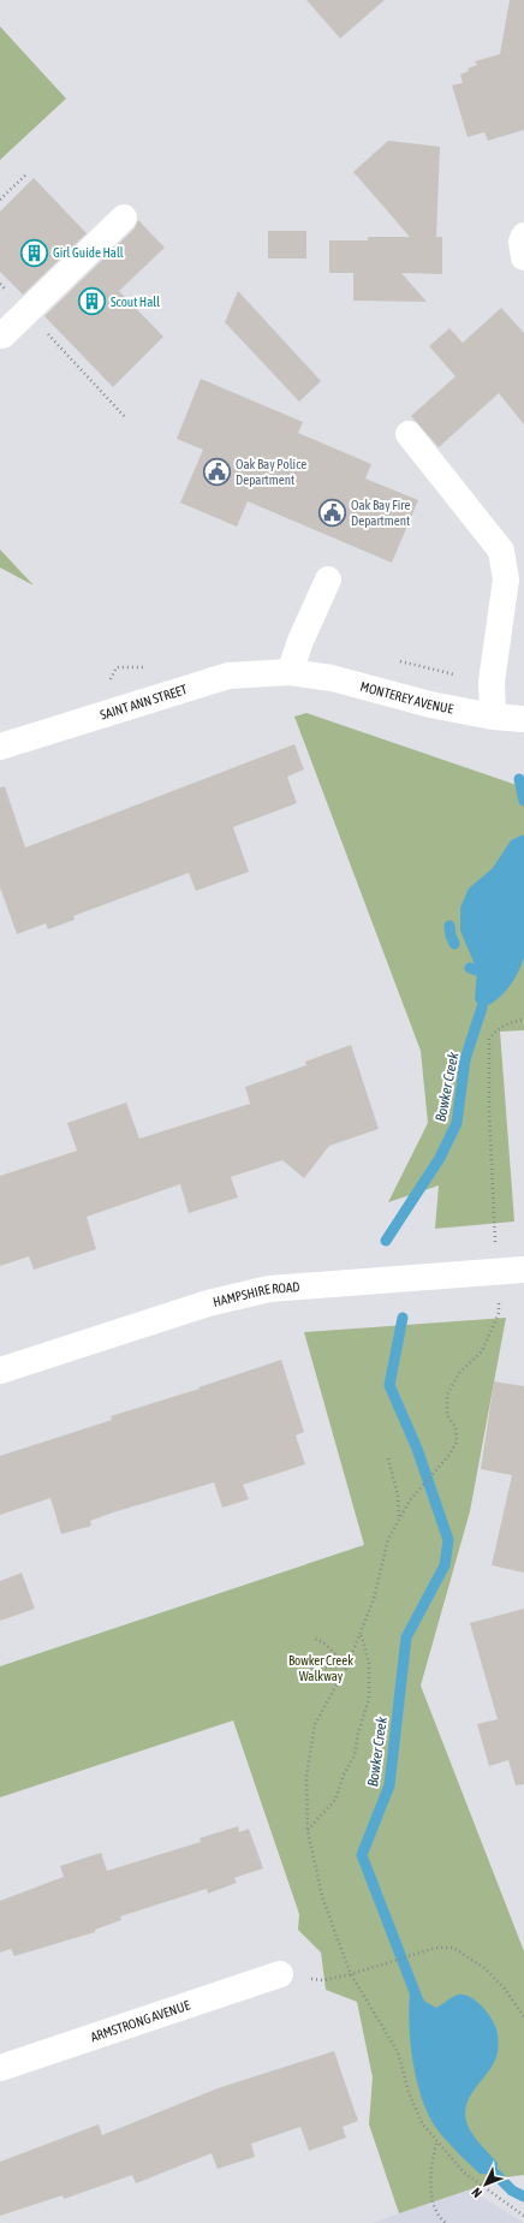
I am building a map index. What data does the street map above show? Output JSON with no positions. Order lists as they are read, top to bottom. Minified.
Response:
{"streets":{"street":["MONTEREY AVENUE","SAINT ANN STREET","HAMPSHIRE ROAD","ARMSTRONG AVENUE"]},"crossings":[["MONTEREY AVENUE","SAINT ANN STREET"]],"water":["Bowker Creek"],"parks":["Bowker Creek Walkway"],"places":{"building":["Girl Guide Hall","Scout Hall"],"public building":["Oak Bay Police Department","Oak Bay Fire Department"]},"north":"bottom left"}
